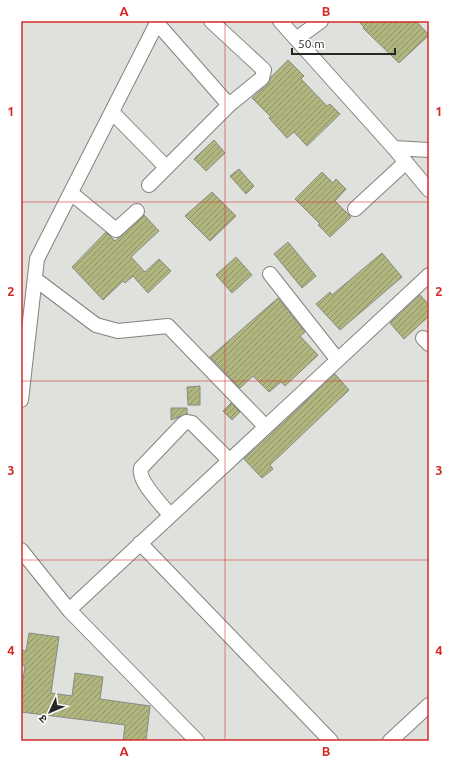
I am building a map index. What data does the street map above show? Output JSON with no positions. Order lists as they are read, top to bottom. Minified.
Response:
{"scale_bar":"50 m","north":"bottom left","grid":{"columns":["A","B"],"rows":["1","2","3","4"]}}
